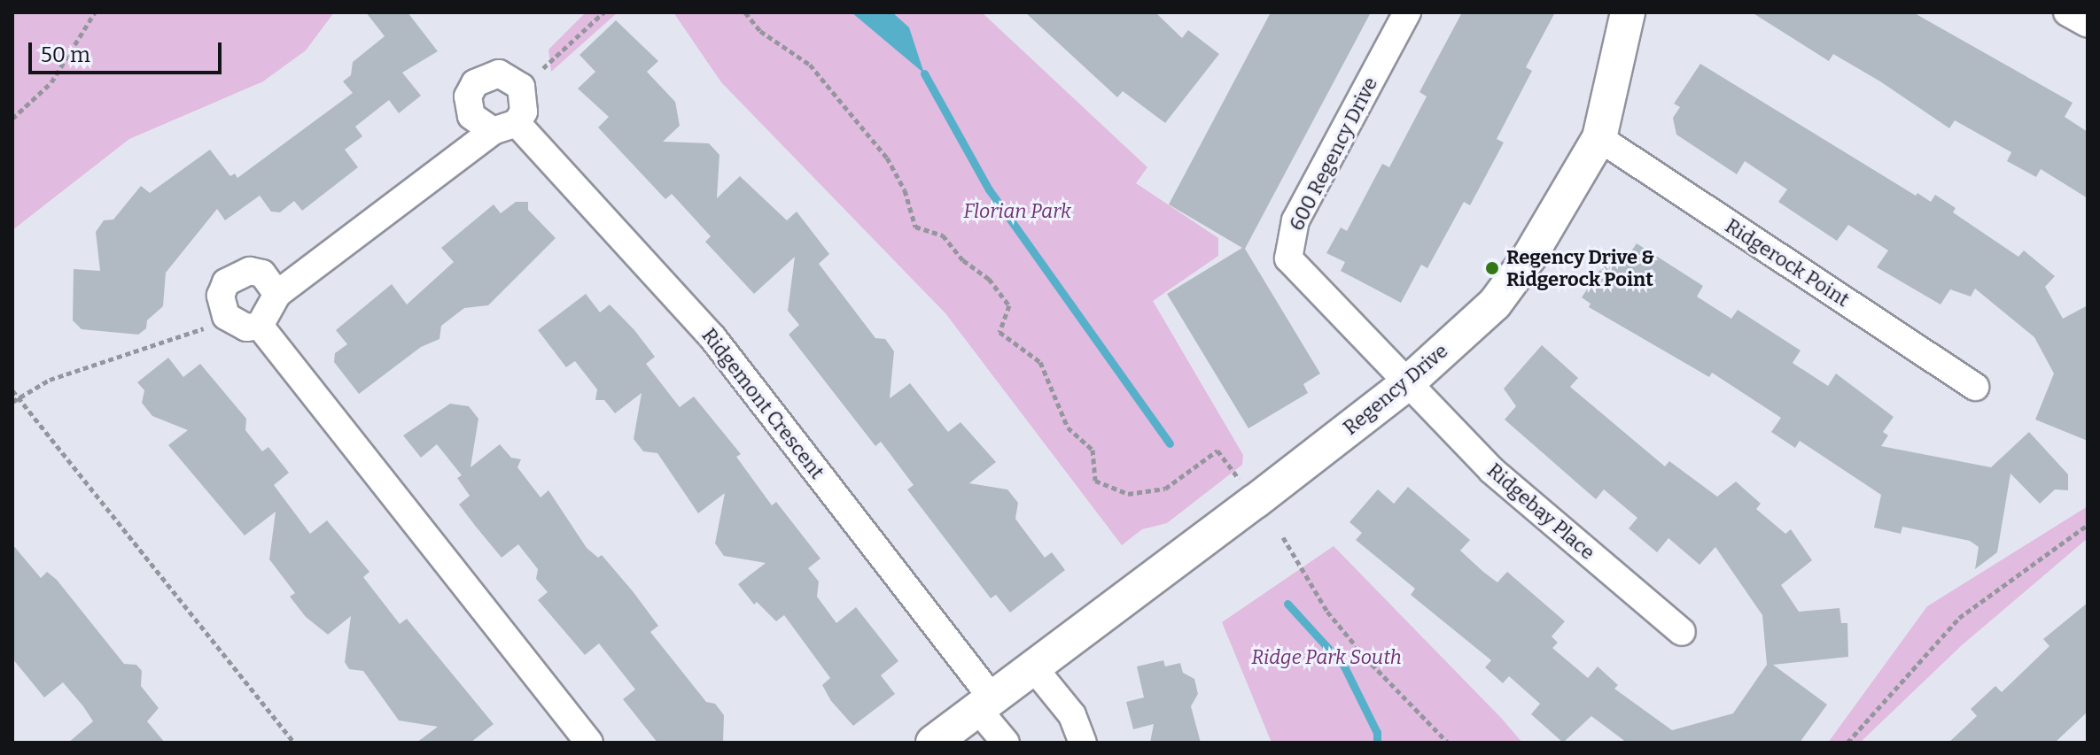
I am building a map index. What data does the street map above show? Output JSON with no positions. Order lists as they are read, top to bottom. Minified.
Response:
{"streets":{"street":["600 Regency Drive","Ridgerock Point","Regency Drive","Ridgemont Crescent","Ridgebay Place"]},"crossings":[["600 Regency Drive","Regency Drive"],["600 Regency Drive","Ridgebay Place"],["Ridgerock Point","Regency Drive"],["Regency Drive","Ridgemont Crescent"],["Regency Drive","Ridgebay Place"]],"parks":["Florian Park","Ridge Park South"],"places":["Regency Drive & Ridgerock Point"],"scale_bar":"50 m"}
